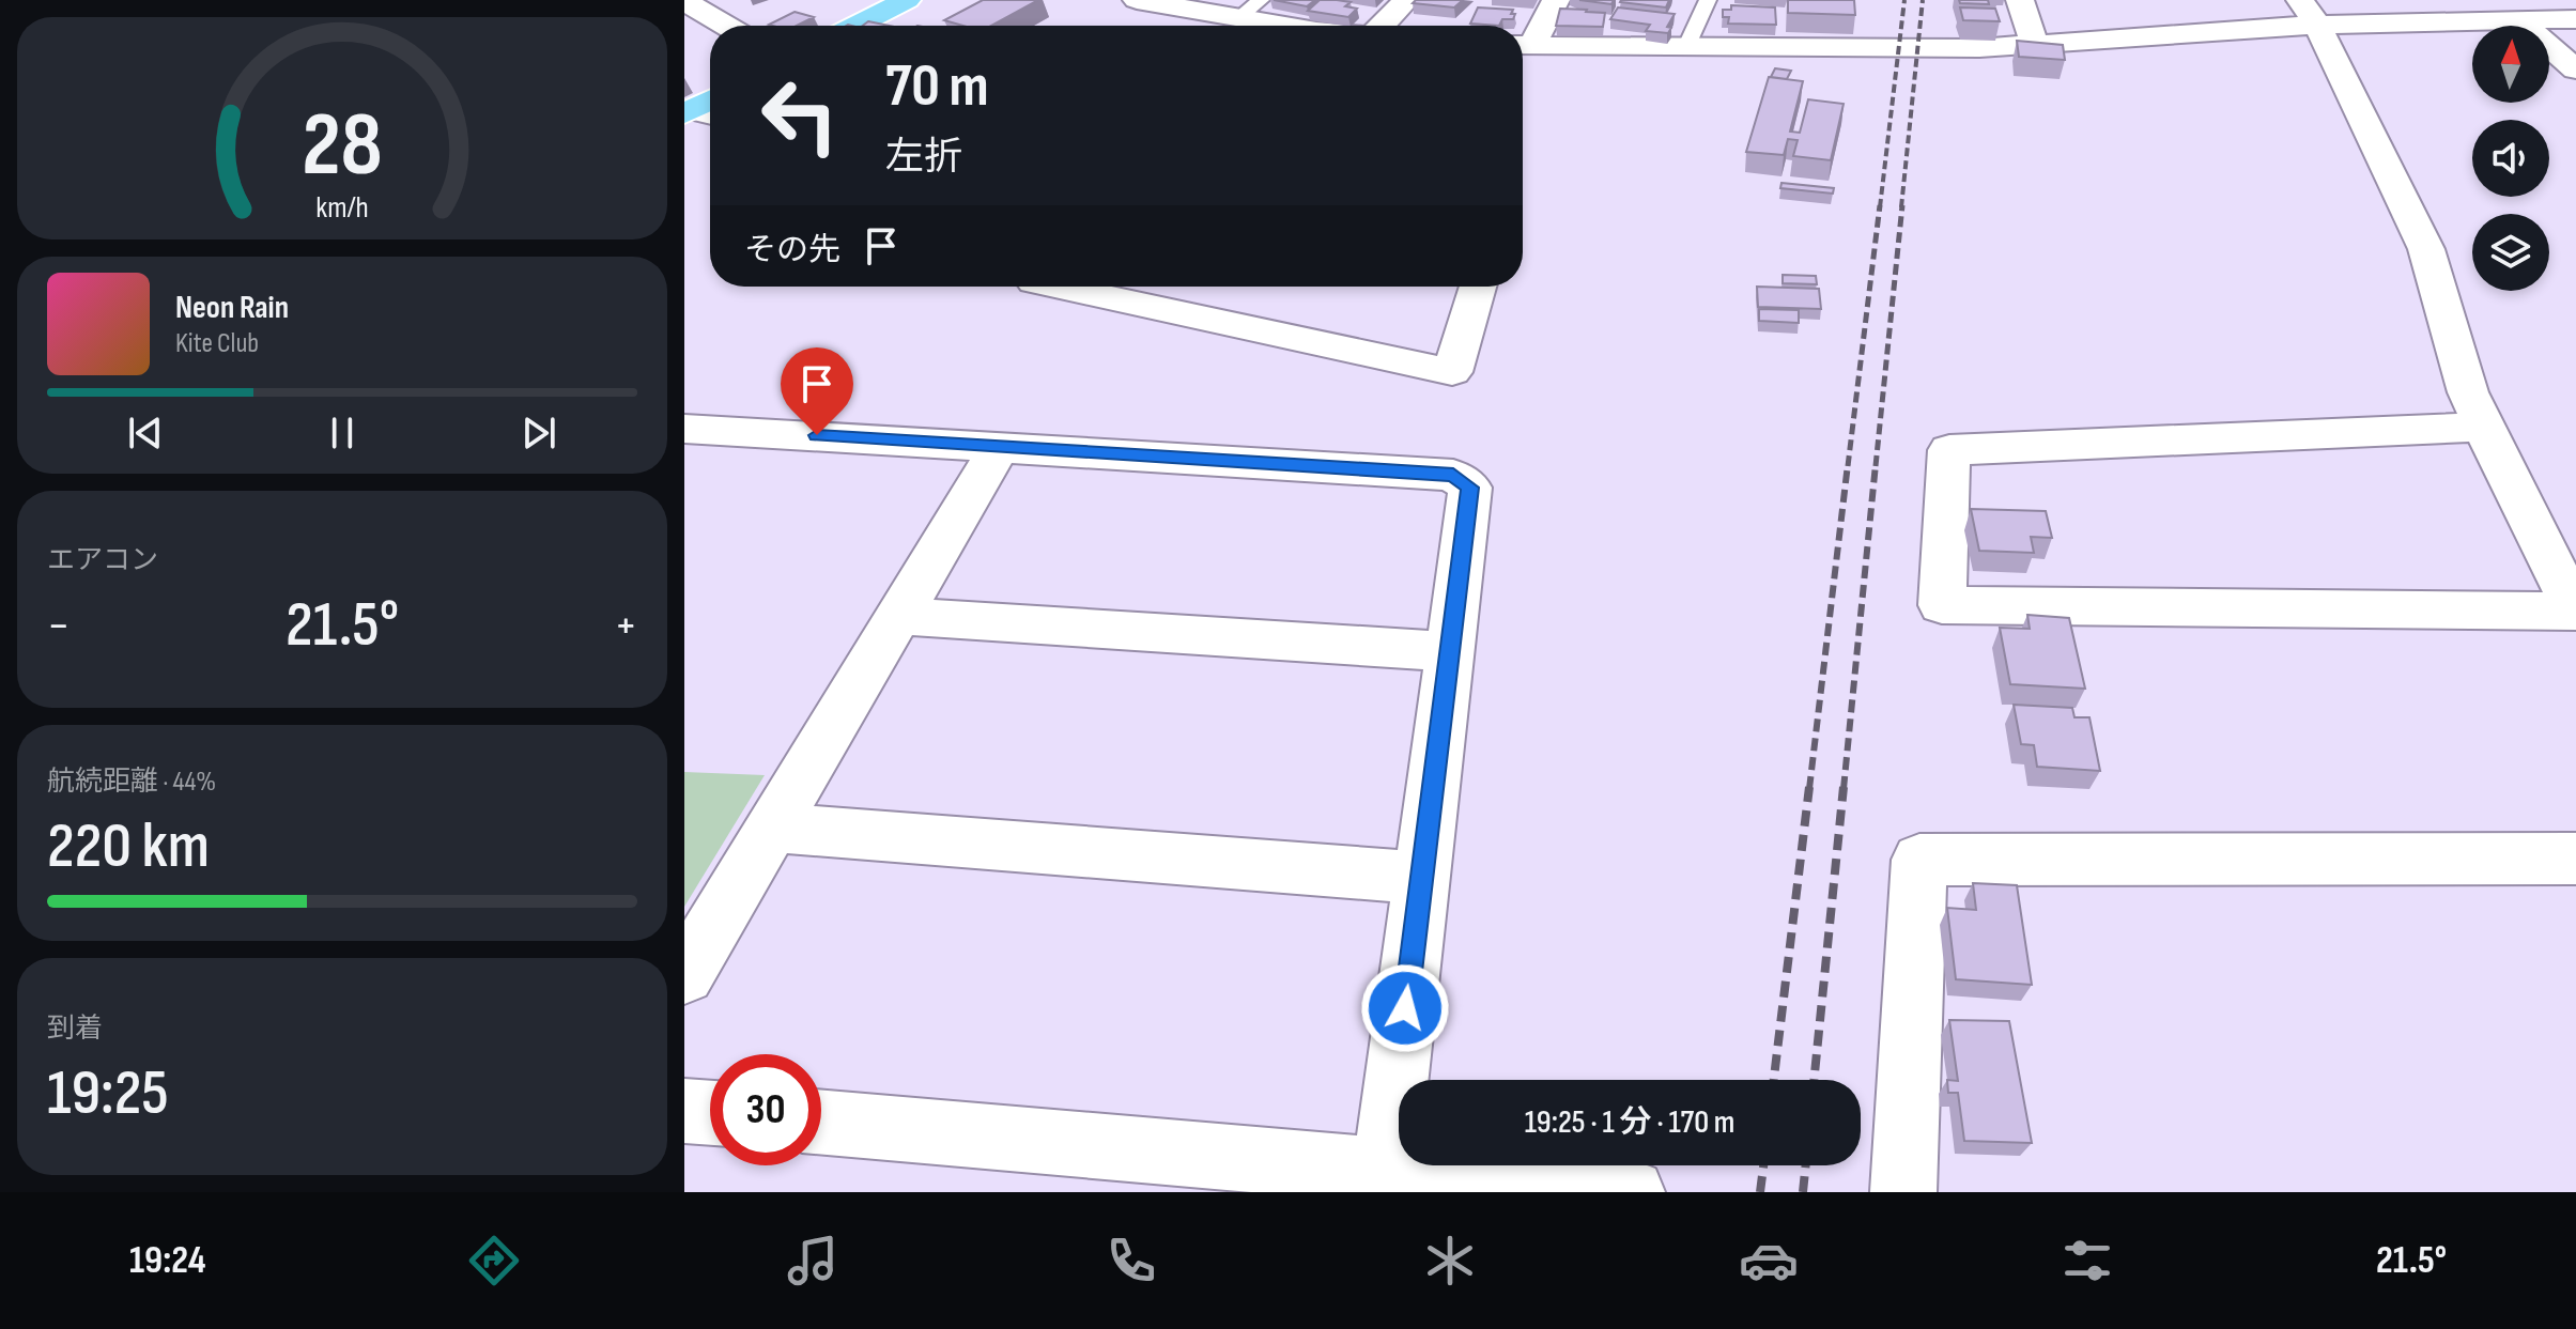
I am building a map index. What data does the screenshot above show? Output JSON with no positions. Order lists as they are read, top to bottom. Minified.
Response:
{"north":"top","page":{"turn":["70 m","左折"],"then":"その先","song":["Neon Rain","Kite Club"],"tile":["エアコン",["航続距離 · 44%","220 km"],["到着","19:25"]],"heat":["−","21.5°","+"],"limit":"30","trip":"19:25 · 1 分 · 170 m","tabs":["19:24","21.5°"],"gauge":["28","km/h"]}}
